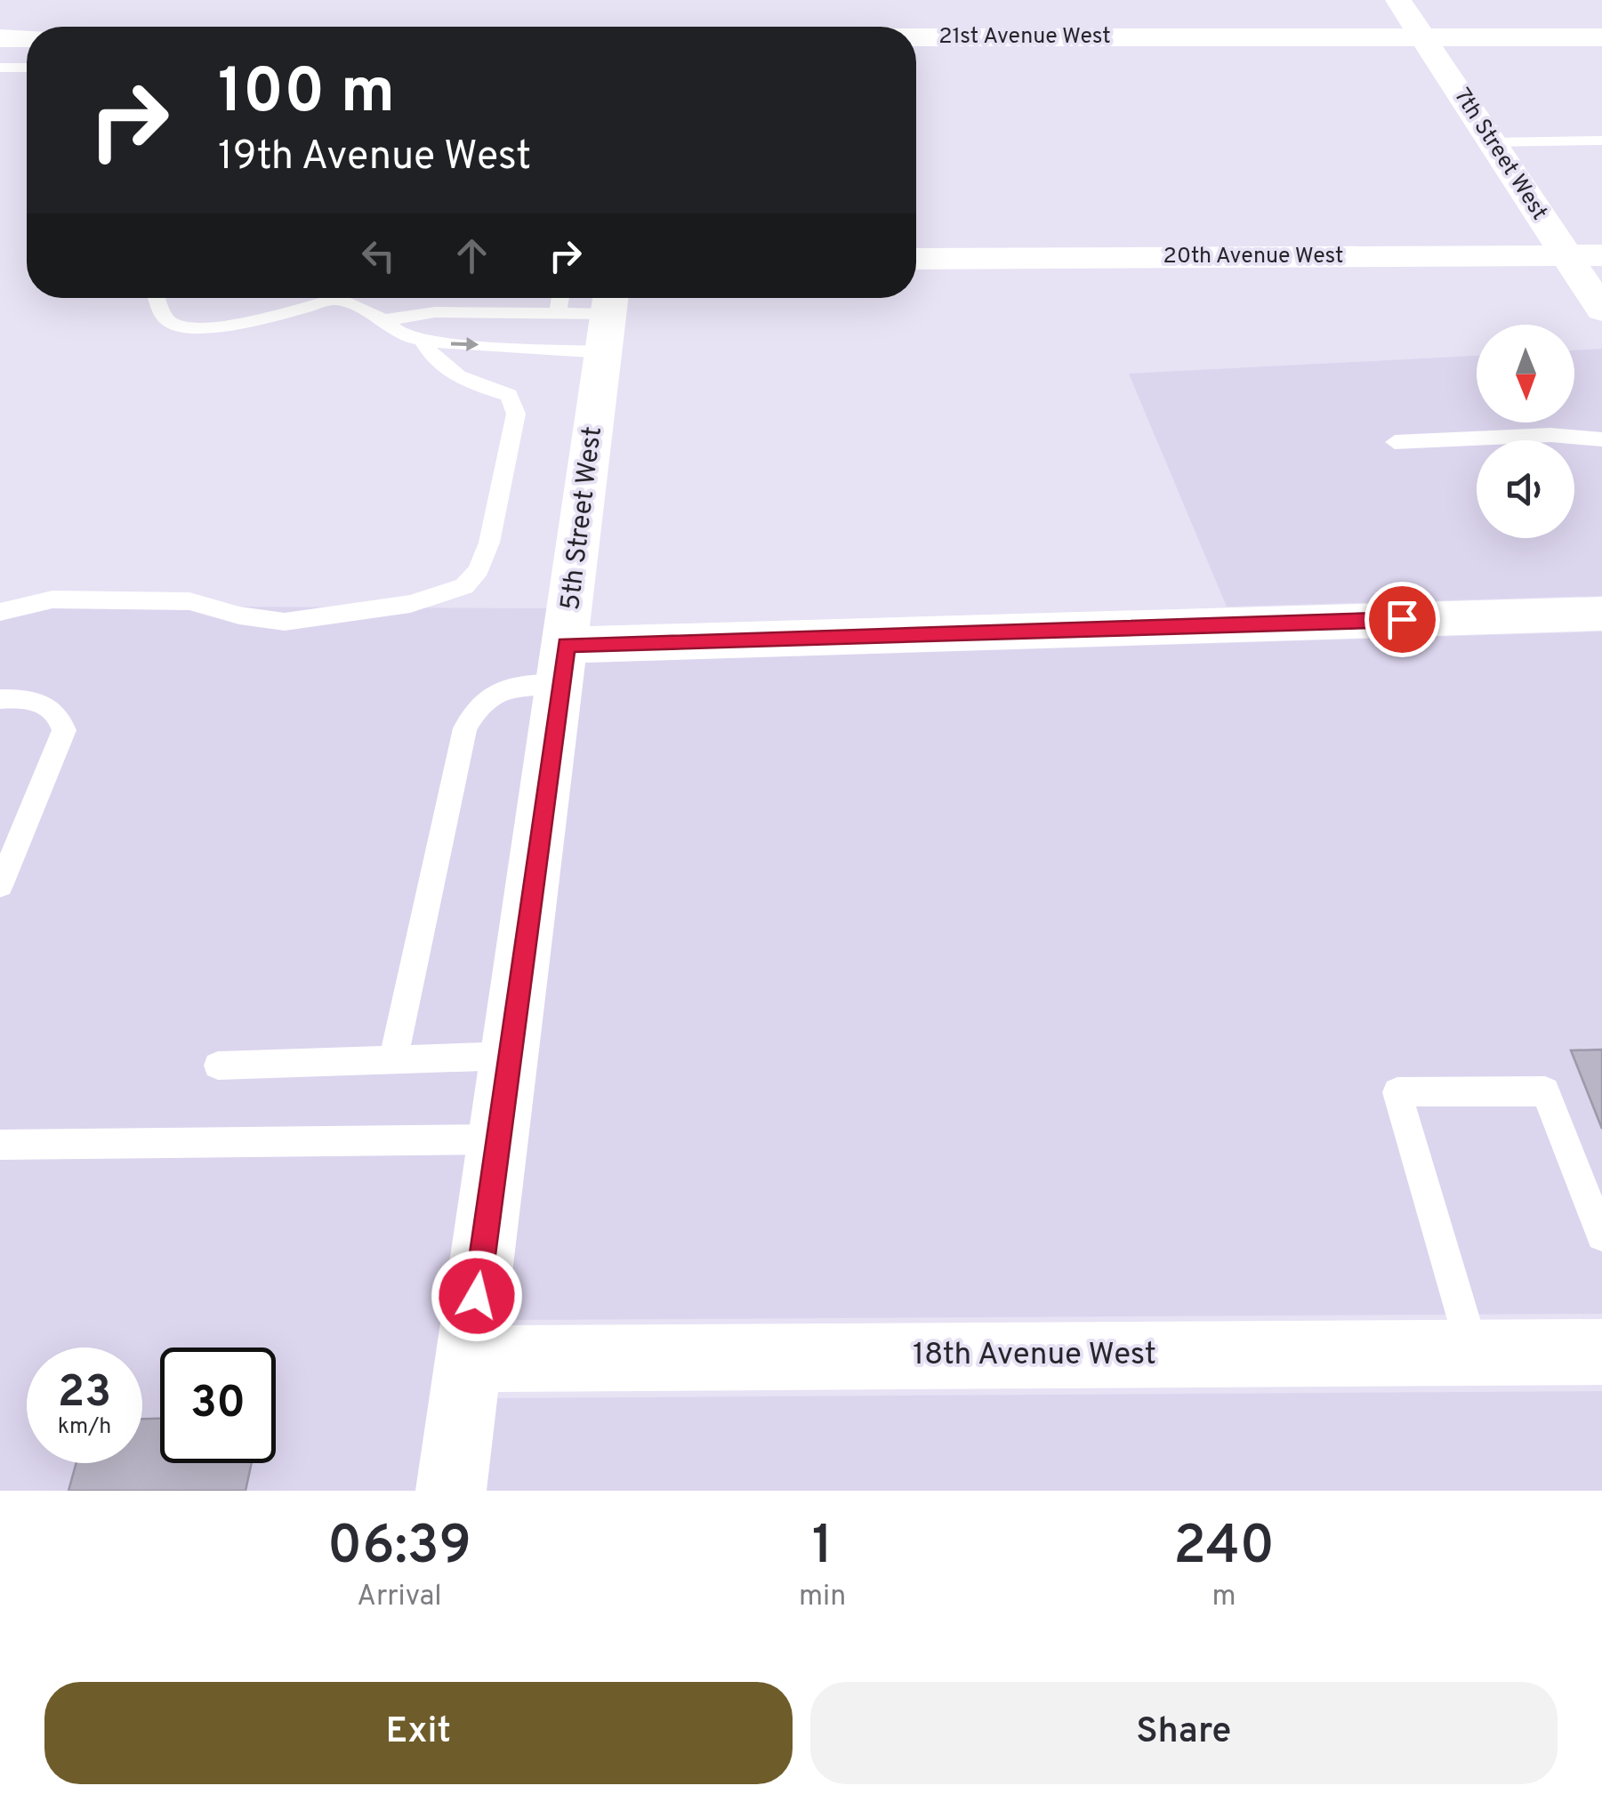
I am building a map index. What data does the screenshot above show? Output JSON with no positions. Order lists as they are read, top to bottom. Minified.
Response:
{"streets":{"street":["21st Avenue West","7th Street West","20th Avenue West","5th Street West","18th Avenue West"]},"crossings":[["21st Avenue West","7th Street West"],["7th Street West","20th Avenue West"],["5th Street West","18th Avenue West"]],"north":"bottom","page":{"turn":["100 m","19th Avenue West"],"speed":"23 km/h","limit":"30","eta":["06:39","Arrival","1","min","240","m"],"buttons":["Exit","Share"]}}
